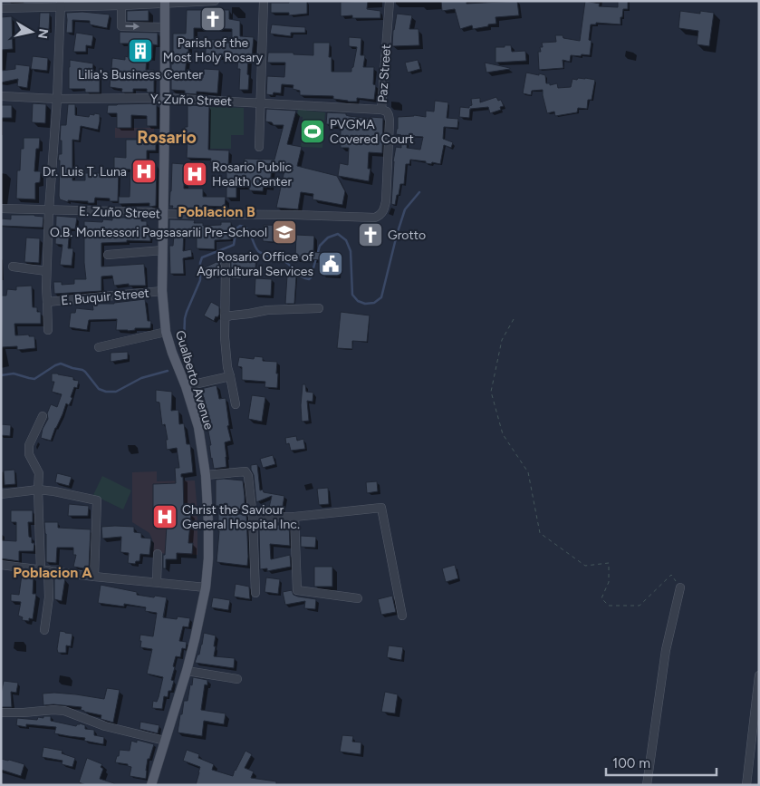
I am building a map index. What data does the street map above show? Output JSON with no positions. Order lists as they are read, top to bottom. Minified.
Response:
{"streets":{"main road":["Gualberto Avenue"],"street":["Paz Street","Y. Zuño Street","E. Zuño Street","E. Buquir Street"]},"crossings":[["Paz Street","Y. Zuño Street"],["Paz Street","E. Zuño Street"],["Y. Zuño Street","Gualberto Avenue"],["E. Zuño Street","Gualberto Avenue"],["E. Buquir Street","Gualberto Avenue"]],"districts":["Rosario","Poblacion B","Poblacion A"],"places":{"church":["Parish of the Most Holy Rosary","Grotto"],"building":["Lilia's Business Center"],"sports":["PVGMA Covered Court"],"hospital":["Dr. Luis T. Luna","Rosario Public Health Center","Christ the Saviour General Hospital Inc."],"school or university":["O.B. Montessori Pagsasarili Pre-School"],"public building":["Rosario Office of Agricultural Services"]},"scale_bar":"100 m","north":"right"}
